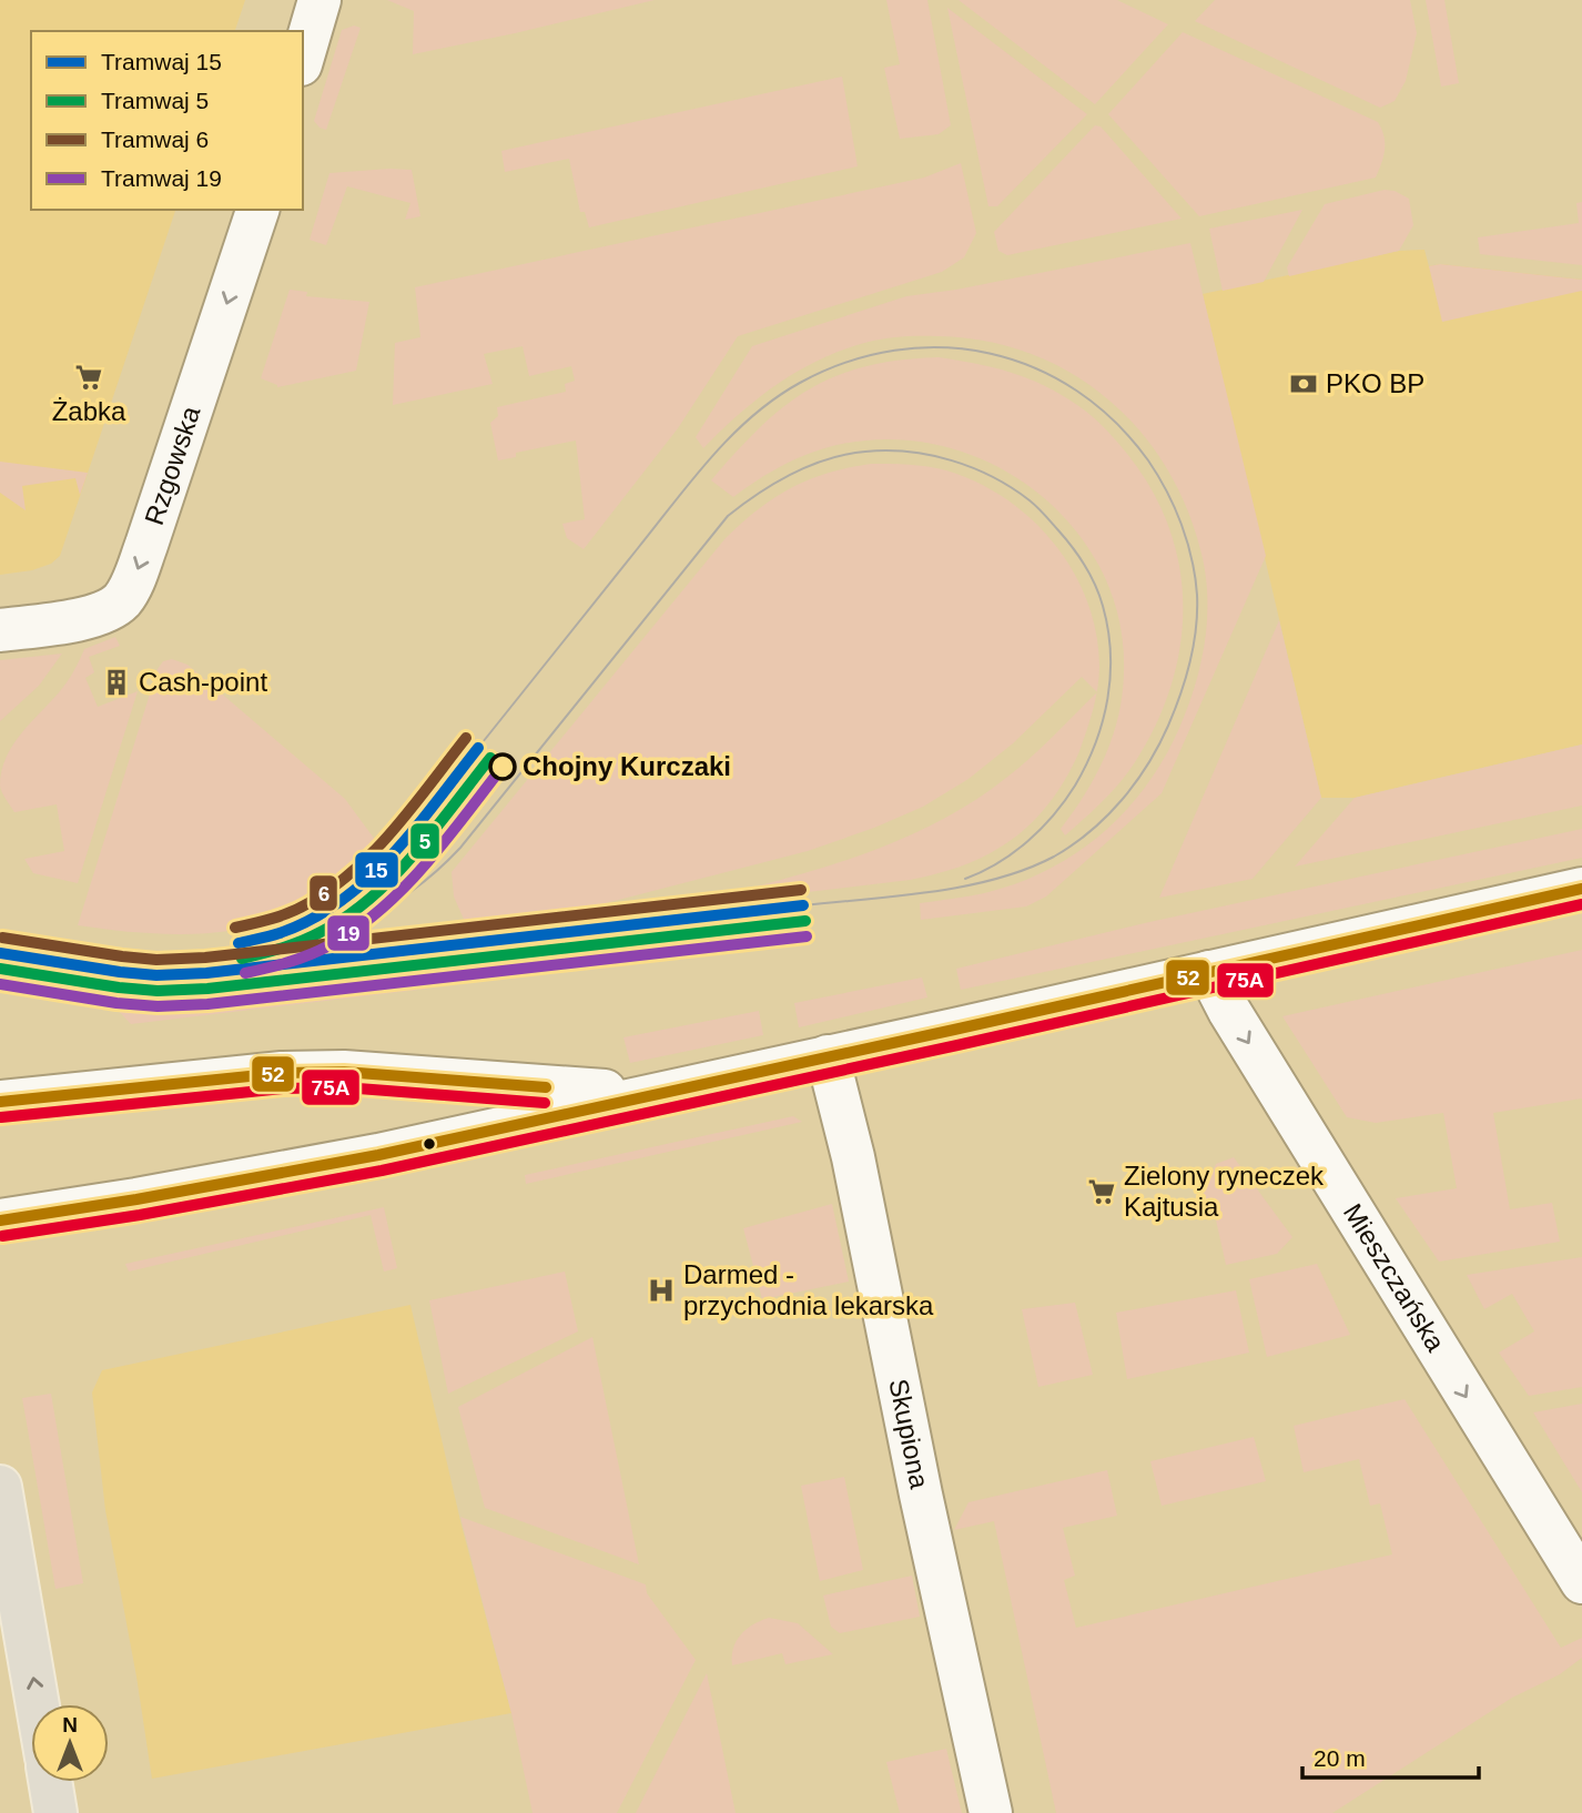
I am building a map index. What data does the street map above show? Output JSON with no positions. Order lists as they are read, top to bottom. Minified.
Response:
{"streets":{"street":["Rzgowska","Mieszczańska","Skupiona"]},"one_way":["Rzgowska","Mieszczańska"],"places":{"supermarket":["Żabka","Zielony ryneczek Kajtusia"],"bank":["PKO BP"],"building":["Cash-point"],"other":["Chojny Kurczaki"],"hospital":["Darmed - przychodnia lekarska"]},"lines":["tram line 6","tram line 15","tram line 5","tram line 19","transit line 52","transit line 75A"],"legend":["Tramwaj 15","Tramwaj 5","Tramwaj 6","Tramwaj 19"],"scale_bar":"20 m","north":"top"}
